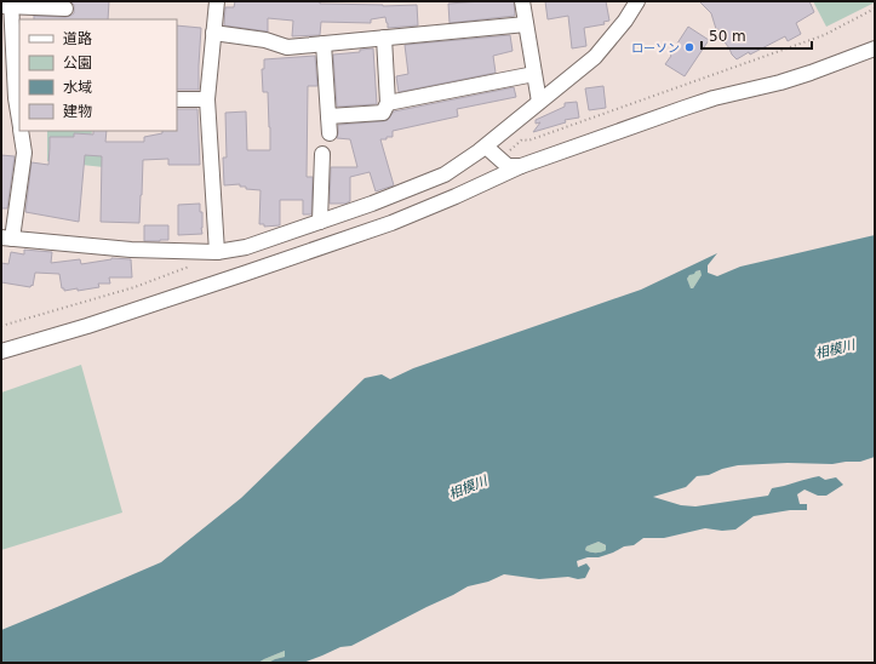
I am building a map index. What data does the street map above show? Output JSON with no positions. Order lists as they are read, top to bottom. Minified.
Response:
{"water":["相模川"],"places":["ローソン"],"legend":["道路","公園","水域","建物"],"scale_bar":"50 m"}
